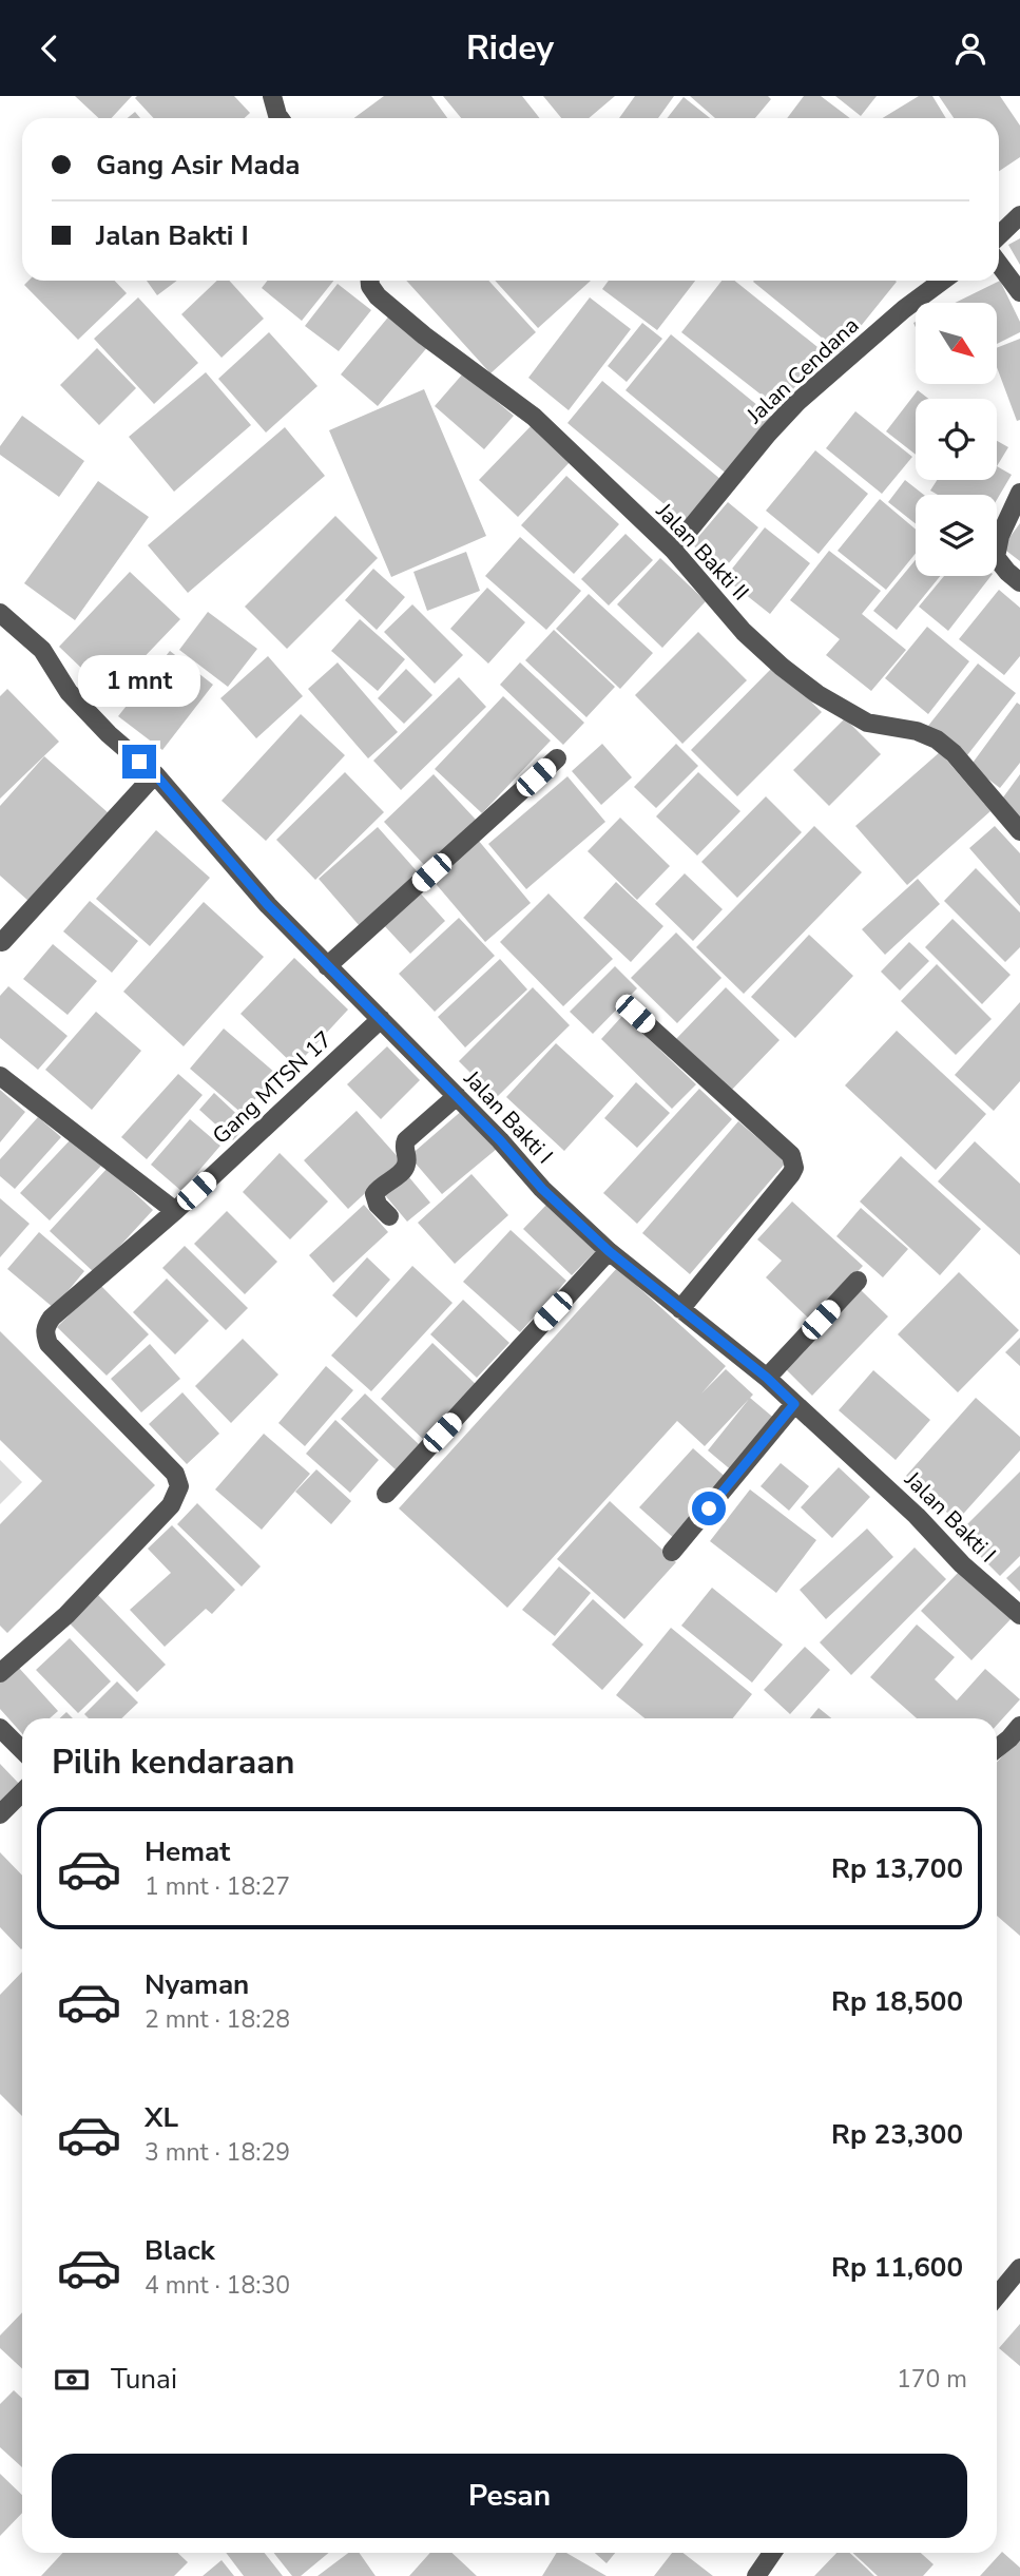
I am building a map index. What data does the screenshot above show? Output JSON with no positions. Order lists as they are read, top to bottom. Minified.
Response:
{"streets":{"street":["Jalan Cendana","Jalan Bakti II","Gang MTSN 17","Jalan Bakti I"]},"crossings":[["Jalan Cendana","Jalan Bakti II"],["Gang MTSN 17","Jalan Bakti I"]],"north":"bottom right","page":{"header":"Ridey","banner":["Gang Asir Mada","Jalan Bakti I"],"bubble":"1 mnt","heading":"Pilih kendaraan","list":[{"name":"Hemat","note":"1 mnt · 18:27","value":"Rp 13,700"},{"name":"Nyaman","note":"2 mnt · 18:28","value":"Rp 18,500"},{"name":"XL","note":"3 mnt · 18:29","value":"Rp 23,300"},{"name":"Black","note":"4 mnt · 18:30","value":"Rp 11,600"}],"pay":["Tunai","170 m"],"buttons":"Pesan"}}
